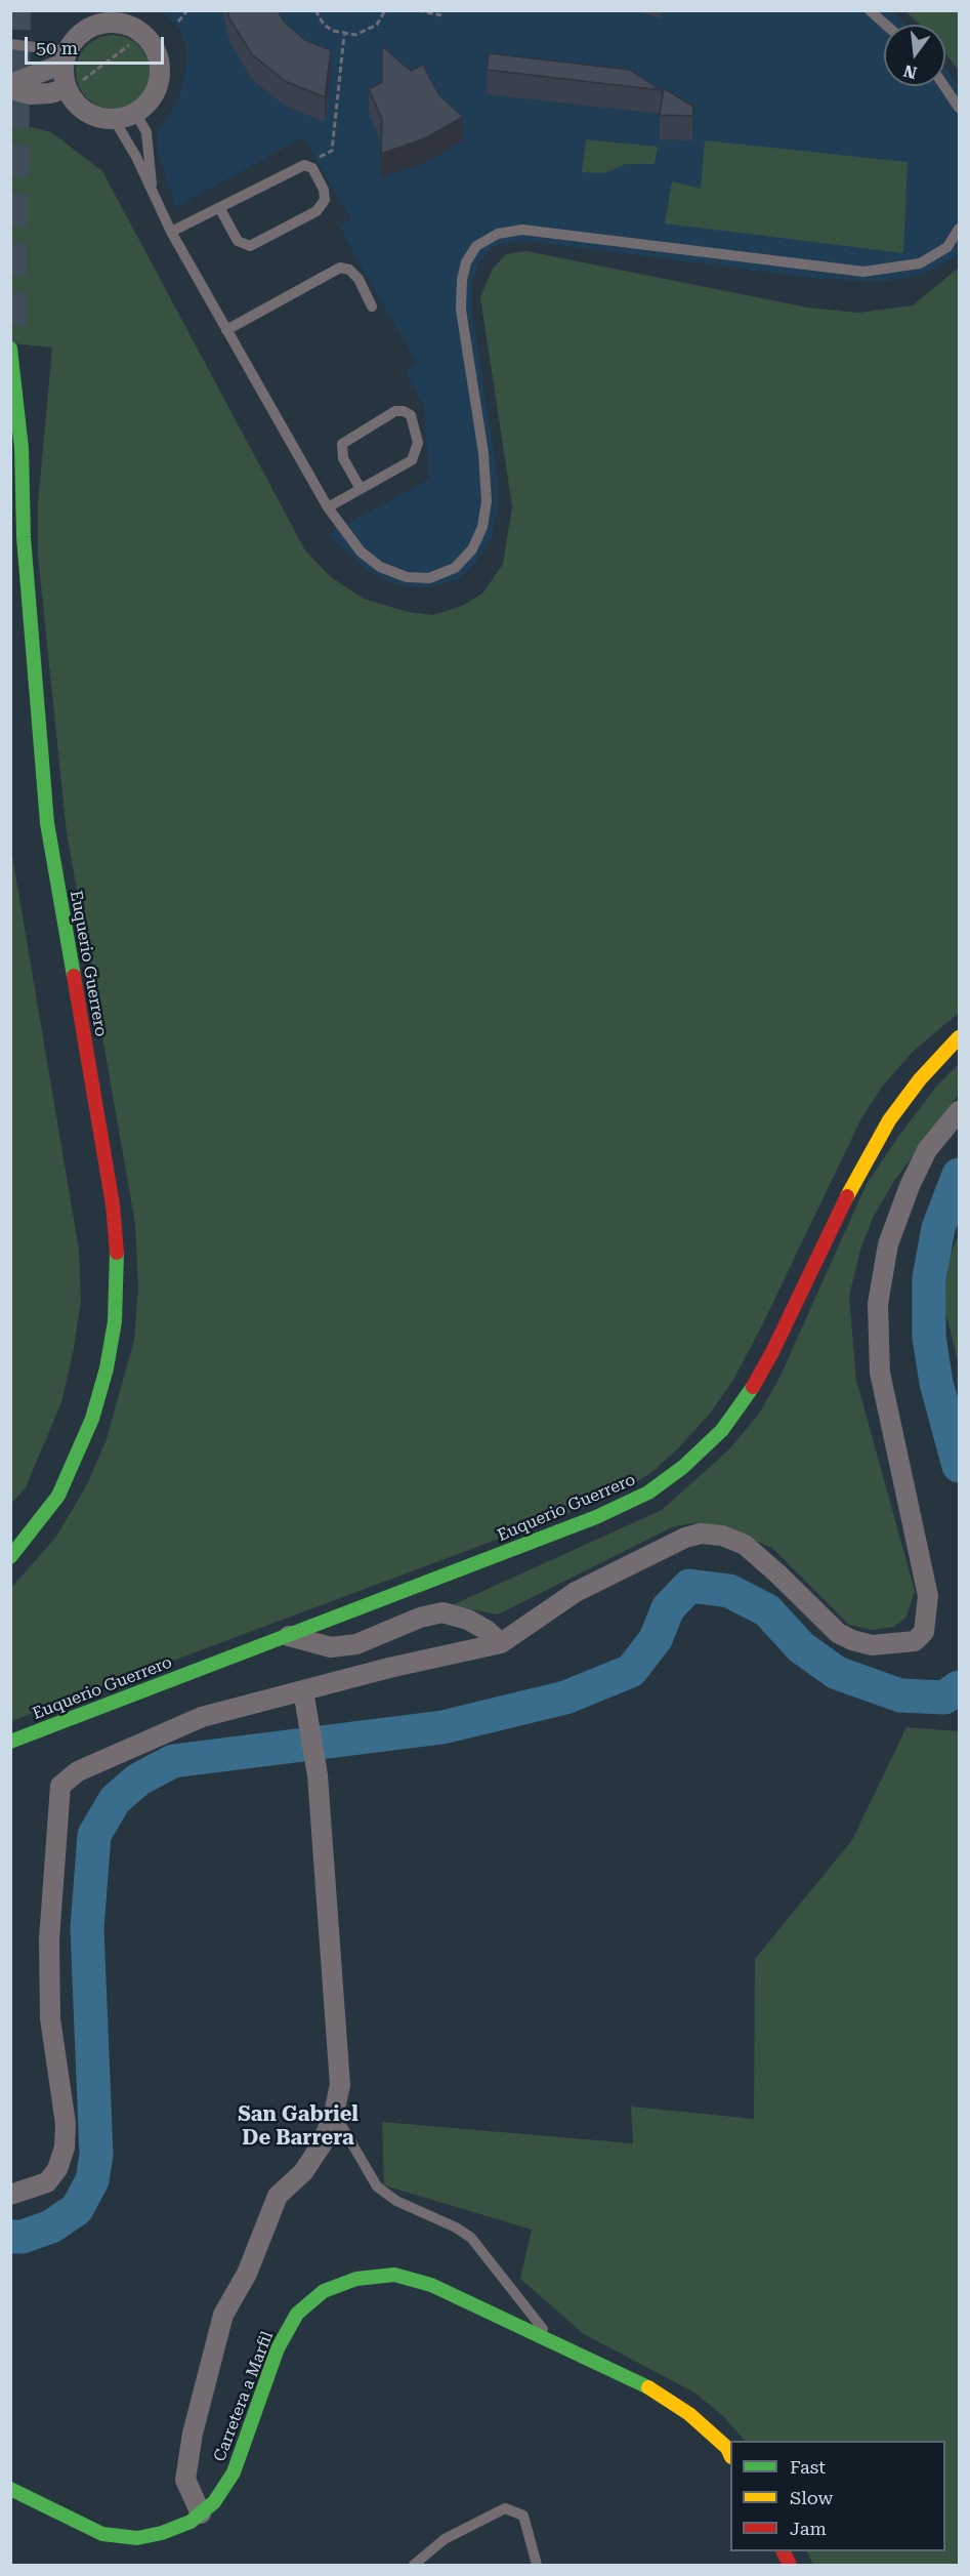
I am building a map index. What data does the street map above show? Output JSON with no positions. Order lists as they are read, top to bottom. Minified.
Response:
{"streets":{"main road":["Euquerio Guerrero","Carretera a Marfil"]},"districts":["San Gabriel De Barrera"],"legend":["Fast","Slow","Jam"],"scale_bar":"50 m","north":"bottom"}
